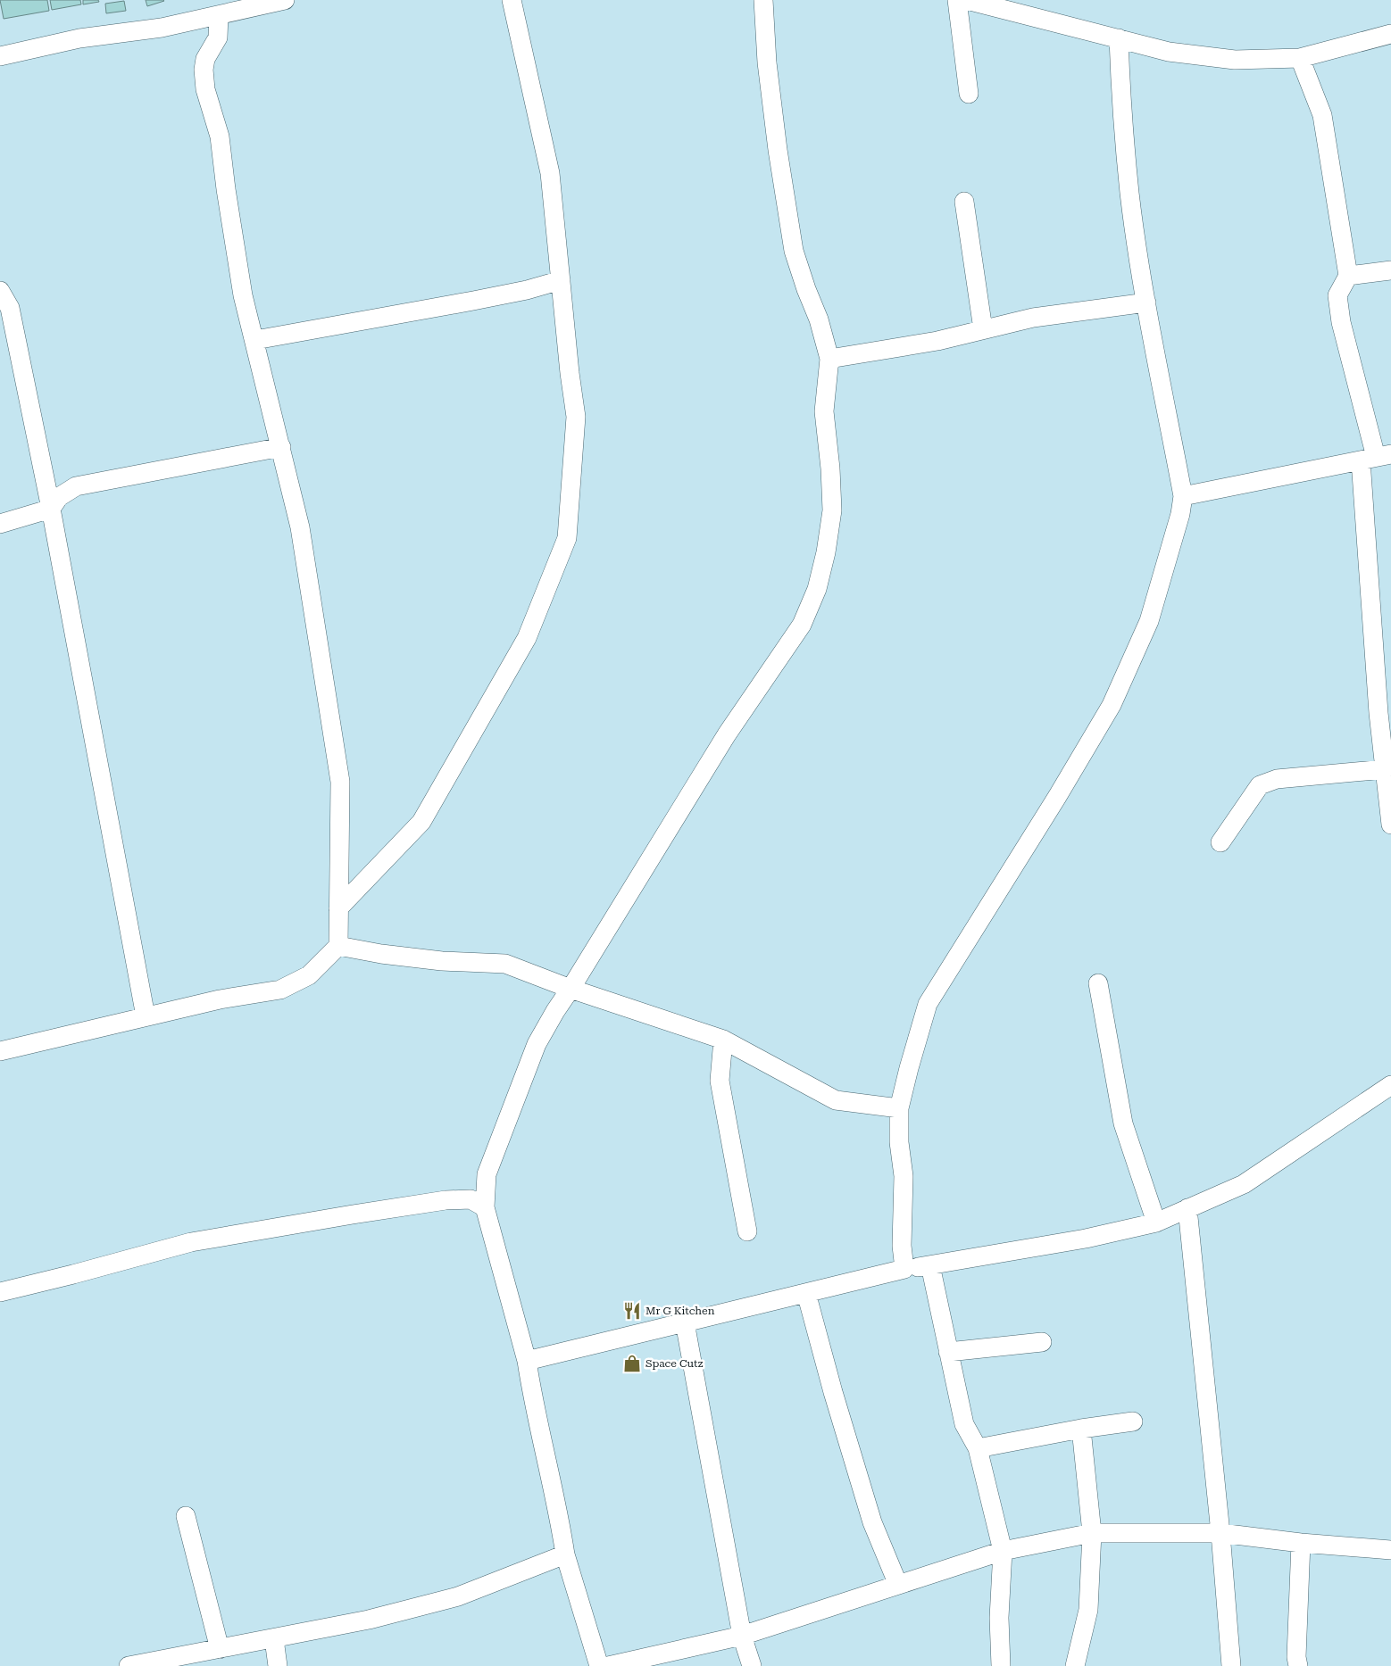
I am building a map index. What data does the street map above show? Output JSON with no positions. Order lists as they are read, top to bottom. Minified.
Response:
{"places":{"restaurant":["Mr G Kitchen"],"shop":["Space Cutz"]}}
